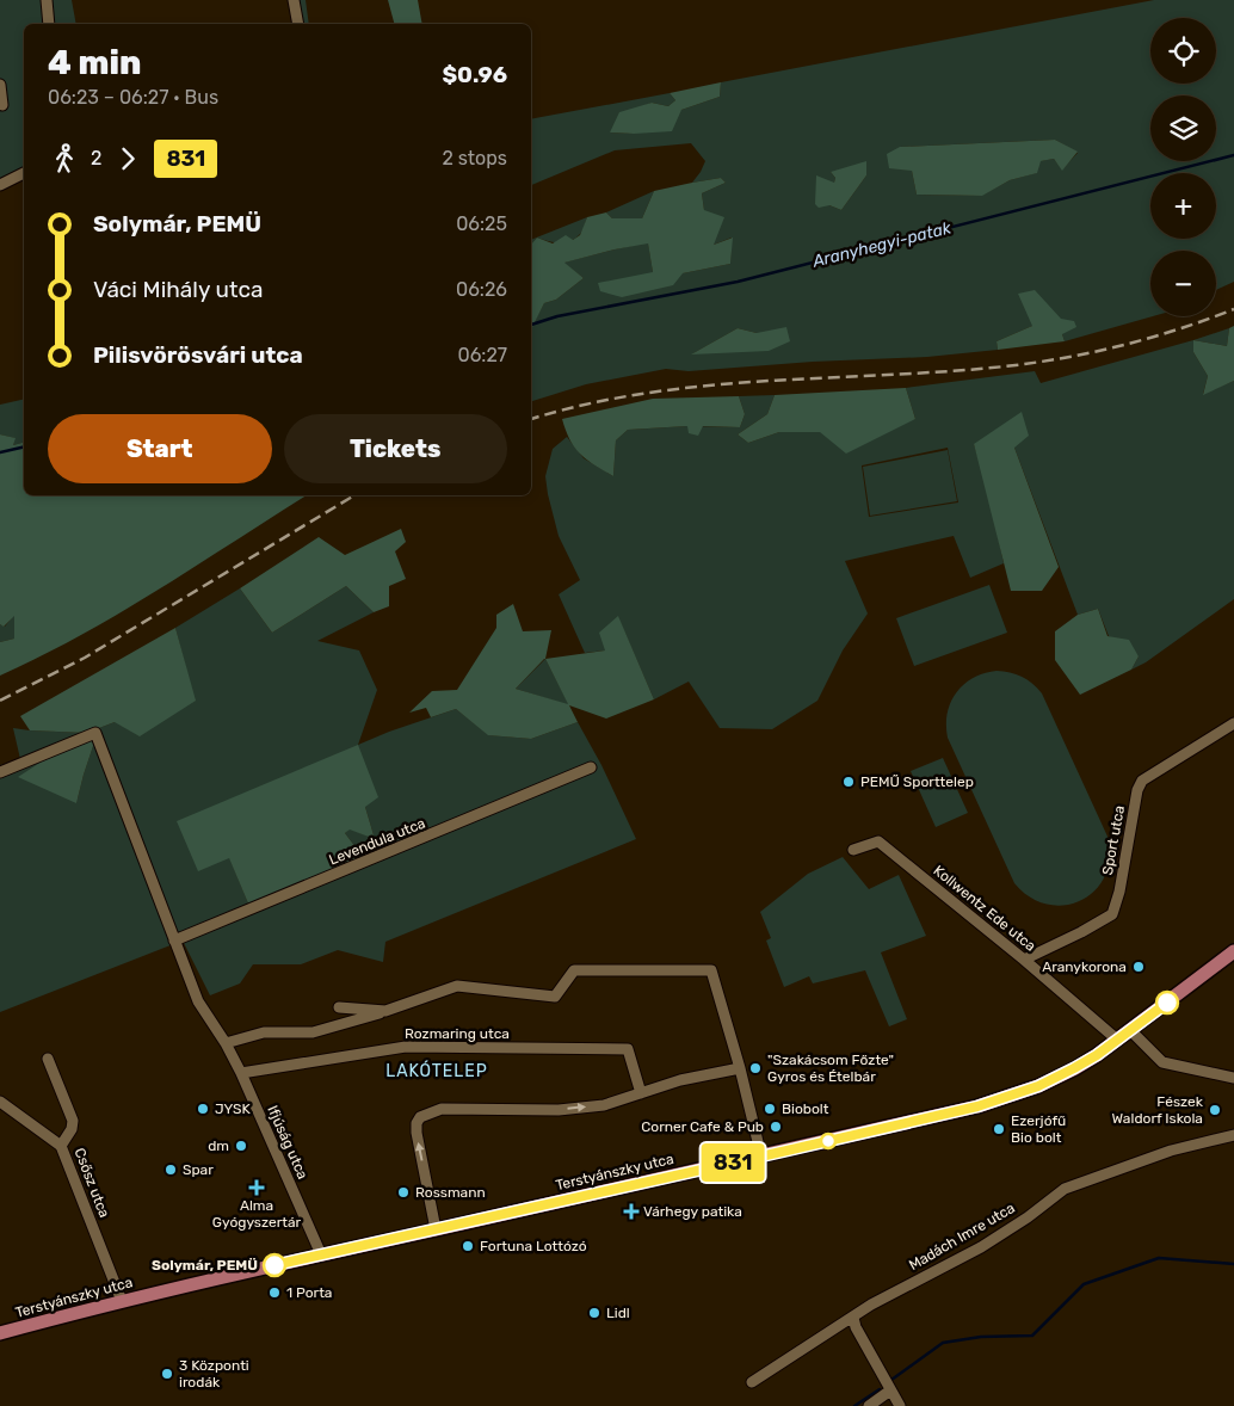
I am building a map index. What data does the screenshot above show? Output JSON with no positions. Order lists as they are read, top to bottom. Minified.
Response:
{"streets":{"main road":["Terstyánszky utca"],"street":["Sport utca","Levendula utca","Kollwentz Ede utca","Rozmaring utca","Ifjúság utca","Csősz utca","Madách Imre utca"]},"crossings":[["Sport utca","Kollwentz Ede utca"],["Levendula utca","Ifjúság utca"],["Kollwentz Ede utca","Terstyánszky utca"],["Rozmaring utca","Ifjúság utca"],["Ifjúság utca","Terstyánszky utca"],["Terstyánszky utca","Csősz utca"]],"districts":["LAKÓTELEP"],"water":["Aranyhegyi-patak"],"places":{"other":["PEMŰ Sporttelep","Aranykorona","\"Szakácsom Főzte\" Gyros és Ételbár","JYSK","Biobolt","Fészek Waldorf Iskola","Corner Cafe & Pub","Ezerjófű Bio bolt","dm","Spar","Rossmann","Fortuna Lottózó","Solymár, PEMÜ","1 Porta","Lidl","3 Központi irodák"],"health":["Alma Gyógyszertár","Várhegy patika"]},"lines":["bus line 831"],"page":{"on_map":"831","map_buttons":["+","−"],"heading":["4 min","06:23 – 06:27 · Bus","$0.96"],"legs":["2","831","2 stops"],"list":[{"name":"Solymár, PEMÜ","value":"06:25"},{"name":"Váci Mihály utca","value":"06:26"},{"name":"Pilisvörösvári utca","value":"06:27"}],"buttons":["Start","Tickets"]}}
